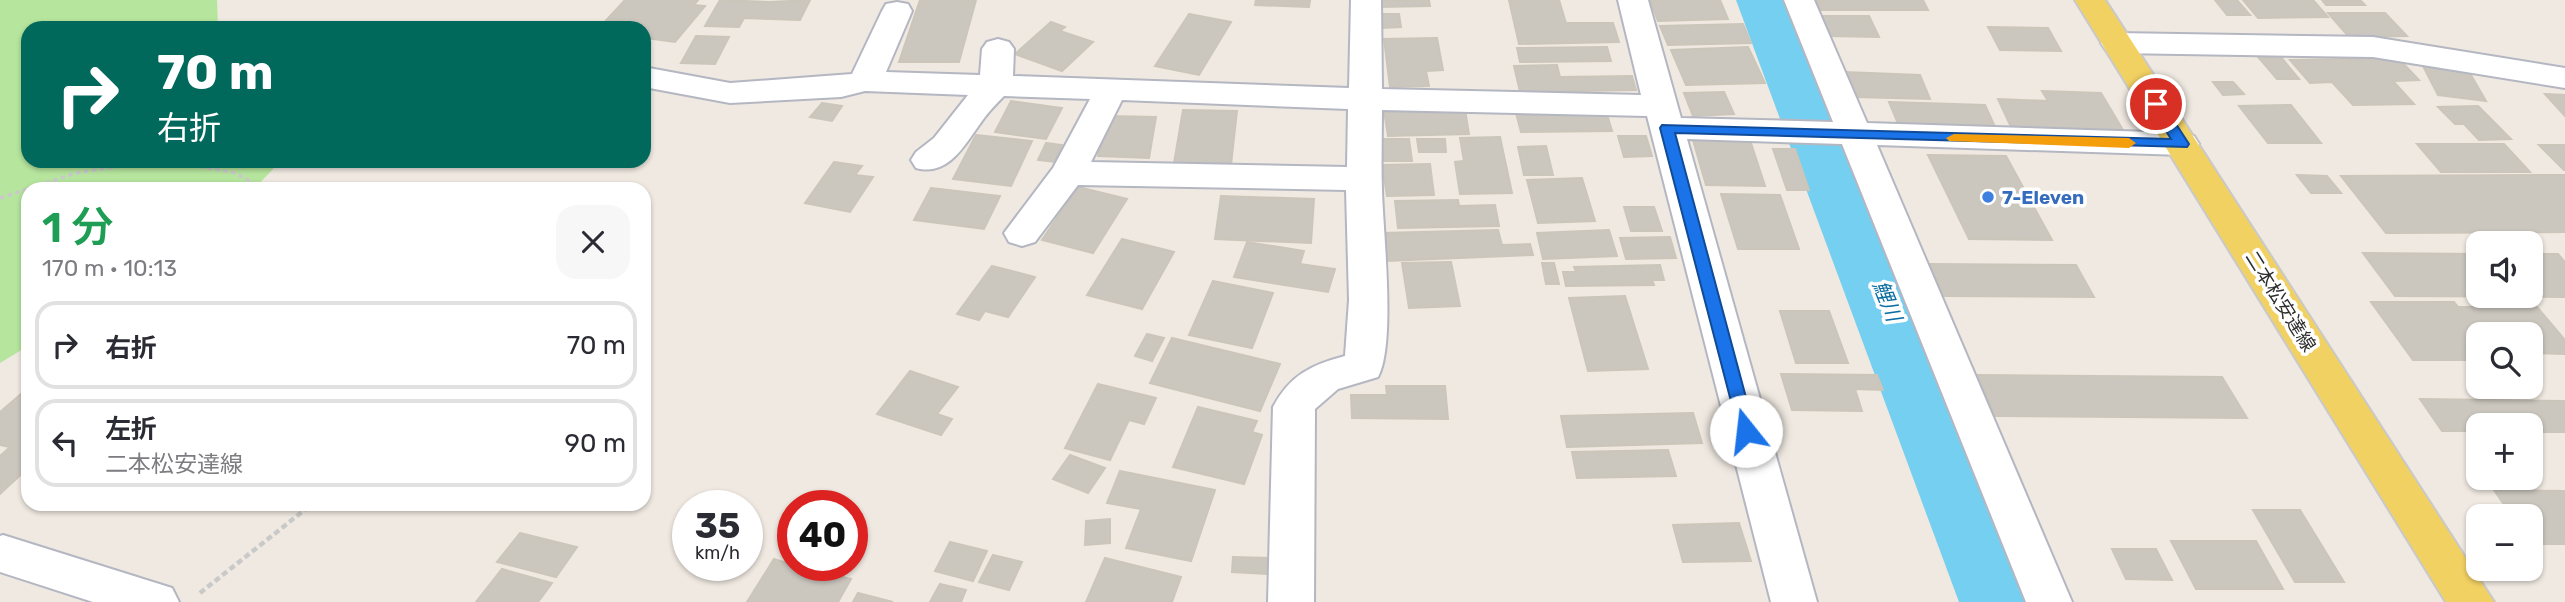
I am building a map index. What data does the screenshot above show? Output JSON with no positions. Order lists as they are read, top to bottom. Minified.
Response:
{"streets":{"main road":["二本松安達線"]},"water":["鯉川"],"places":["7-Eleven"],"page":{"turn":["70 m","右折"],"heading":["1 分","170 m · 10:13"],"map_buttons":["+","−"],"list":[{"name":"右折","value":"70 m"},{"name":"左折","note":"二本松安達線","value":"90 m"}],"speed":"35 km/h","limit":"40"}}
